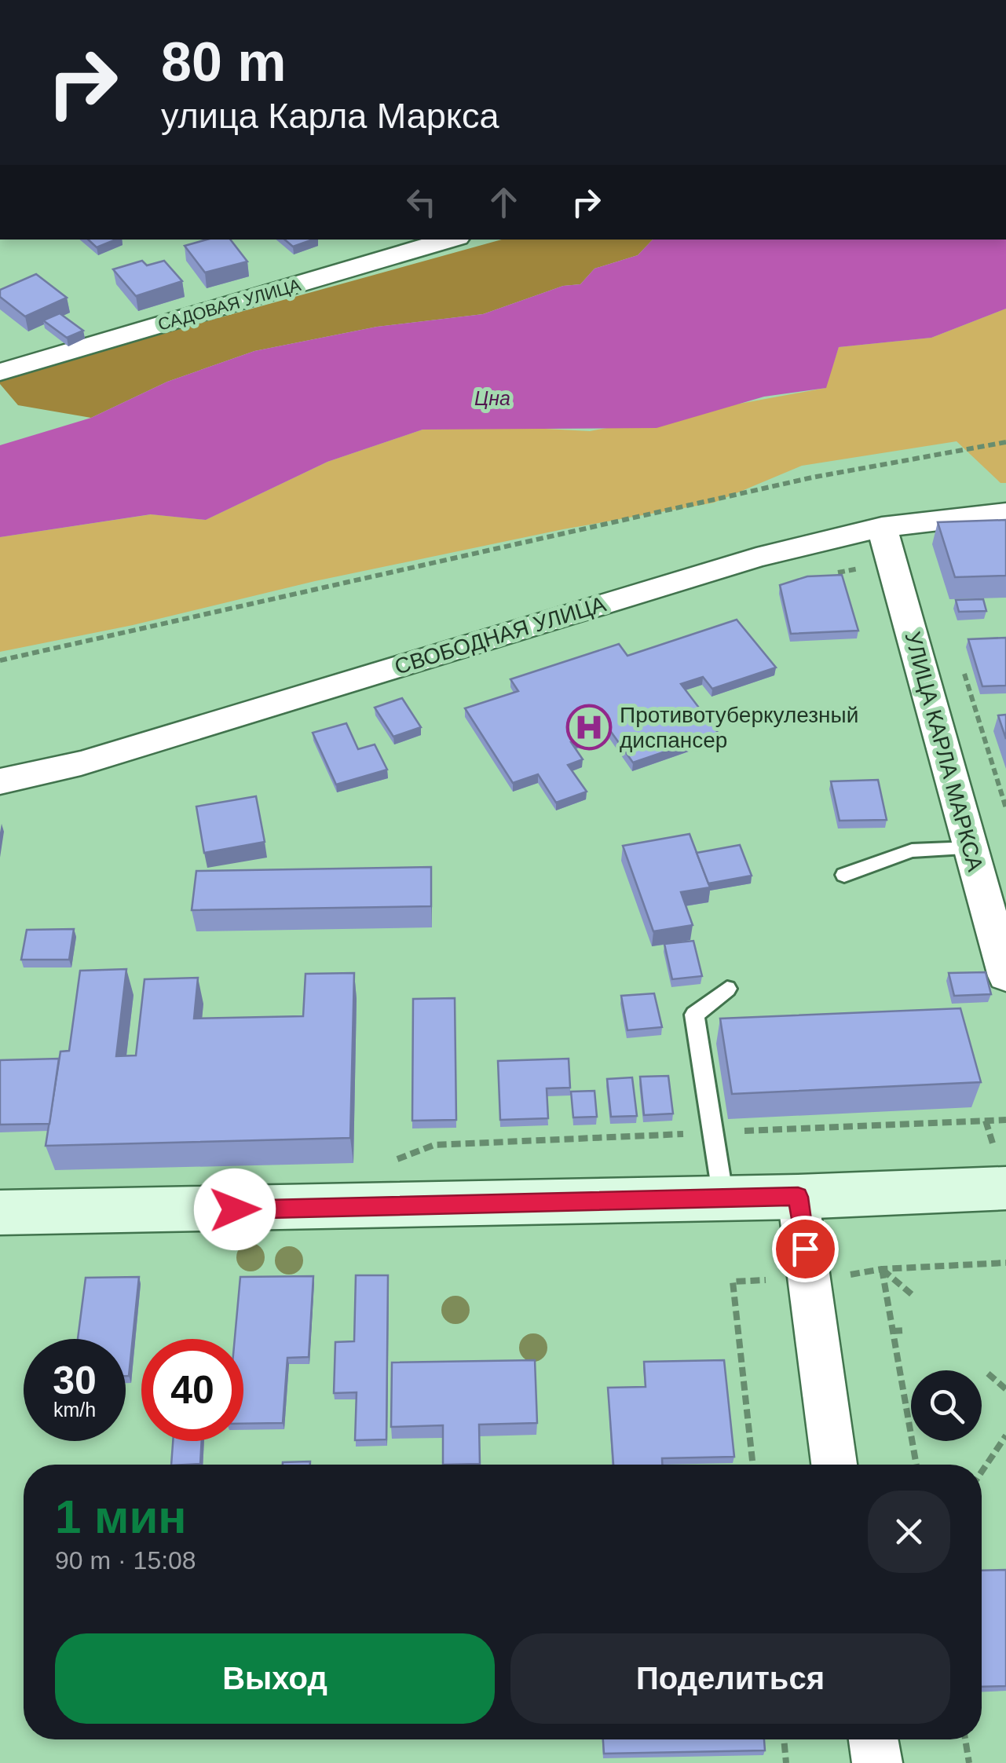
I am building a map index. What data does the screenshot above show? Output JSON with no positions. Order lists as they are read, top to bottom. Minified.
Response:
{"streets":{"street":["САДОВАЯ УЛИЦА","СВОБОДНАЯ УЛИЦА","УЛИЦА КАРЛА МАРКСА"]},"crossings":[["СВОБОДНАЯ УЛИЦА","УЛИЦА КАРЛА МАРКСА"]],"water":["Цна"],"places":{"hospital":["Противотуберкулезный диспансер"]},"page":{"turn":["80 m","улица Карла Маркса"],"speed":"30 km/h","limit":"40","heading":["1 мин","90 m · 15:08"],"buttons":["Выход","Поделиться"]}}
